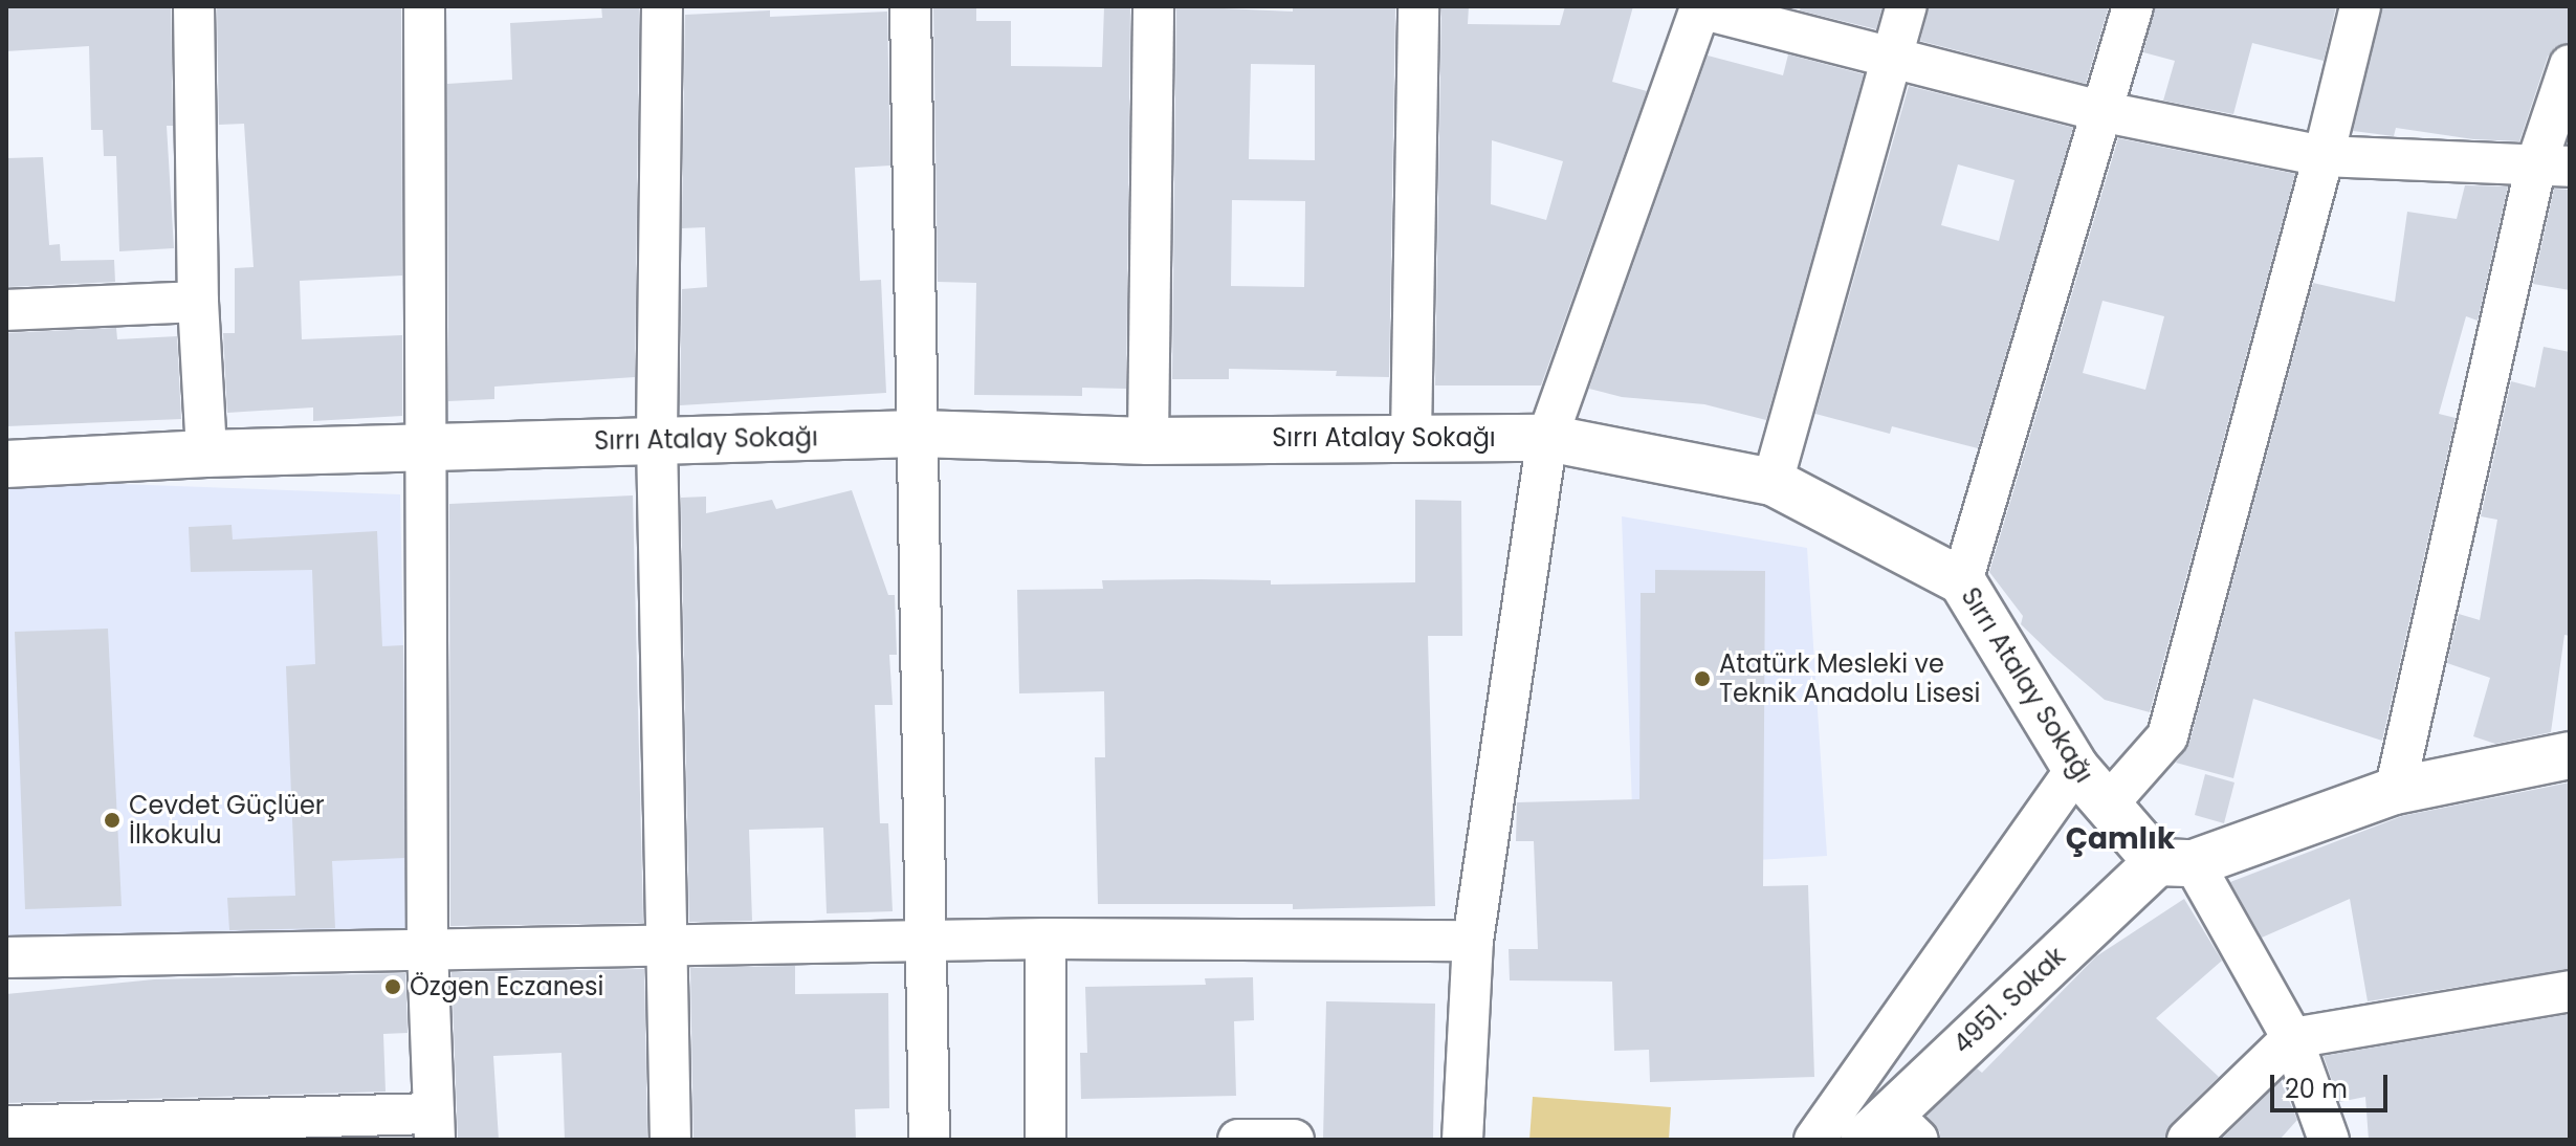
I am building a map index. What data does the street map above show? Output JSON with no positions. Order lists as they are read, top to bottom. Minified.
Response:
{"streets":{"main road":["Sırrı Atalay Sokağı","4951. Sokak"]},"crossings":[["Sırrı Atalay Sokağı","4951. Sokak"]],"districts":["Çamlık"],"places":["Atatürk Mesleki ve Teknik Anadolu Lisesi","Cevdet Güçlüer İlkokulu","Özgen Eczanesi"],"scale_bar":"20 m"}
